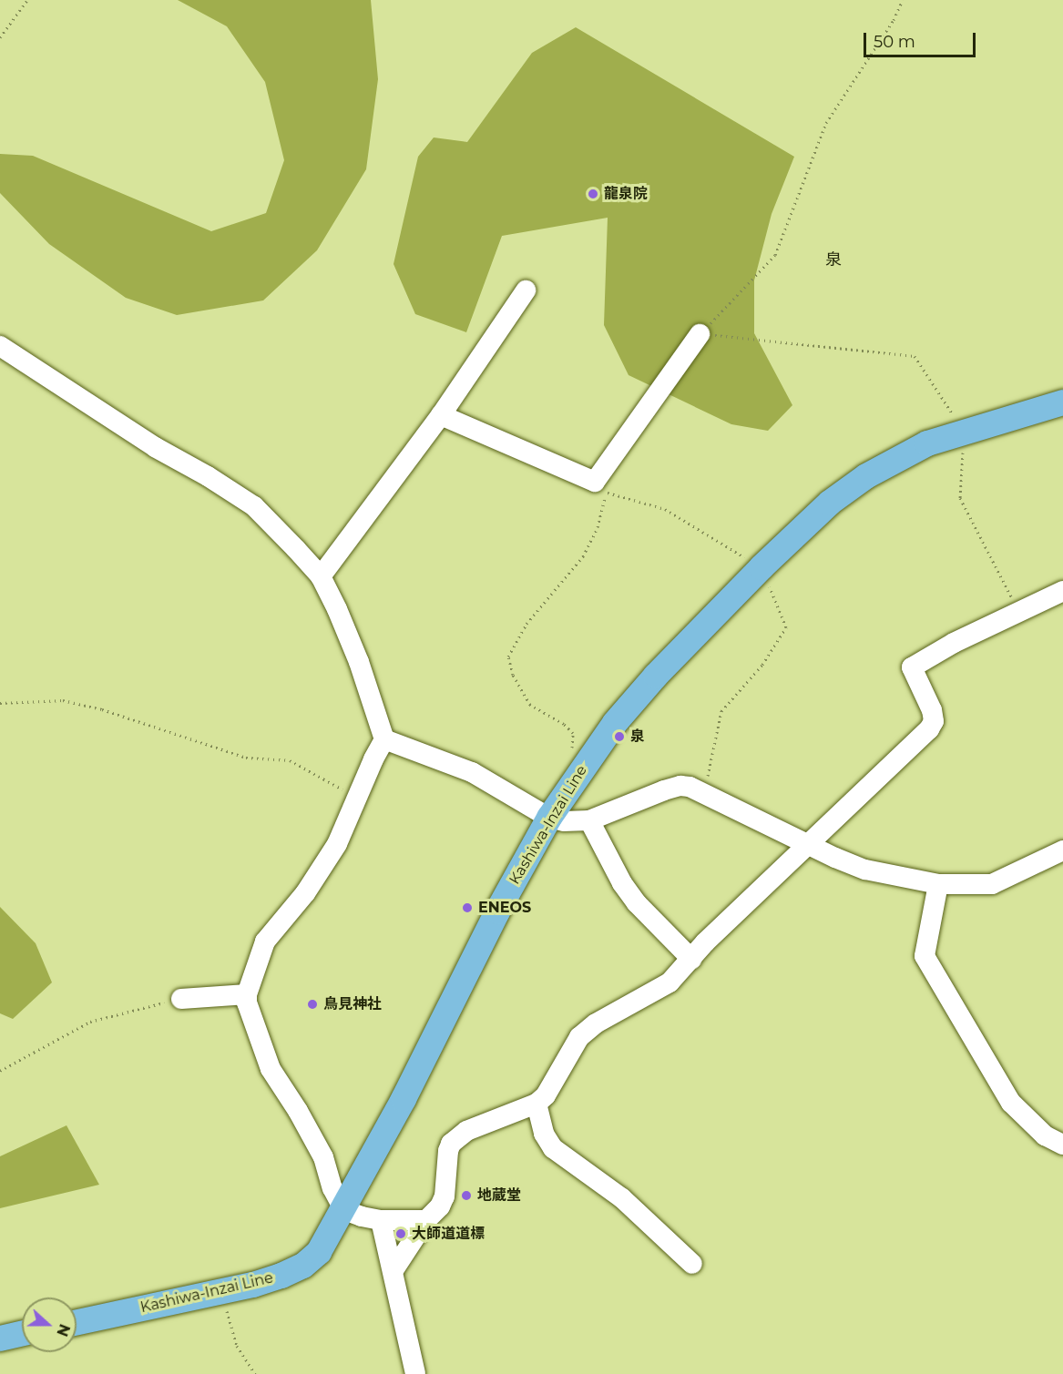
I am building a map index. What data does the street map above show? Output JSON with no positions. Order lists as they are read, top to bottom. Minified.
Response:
{"streets":{"main road":["Kashiwa-Inzai Line"]},"districts":["泉"],"places":["龍泉院","泉","ENEOS","鳥見神社","地蔵堂","大師道道標"],"scale_bar":"50 m","north":"right"}
